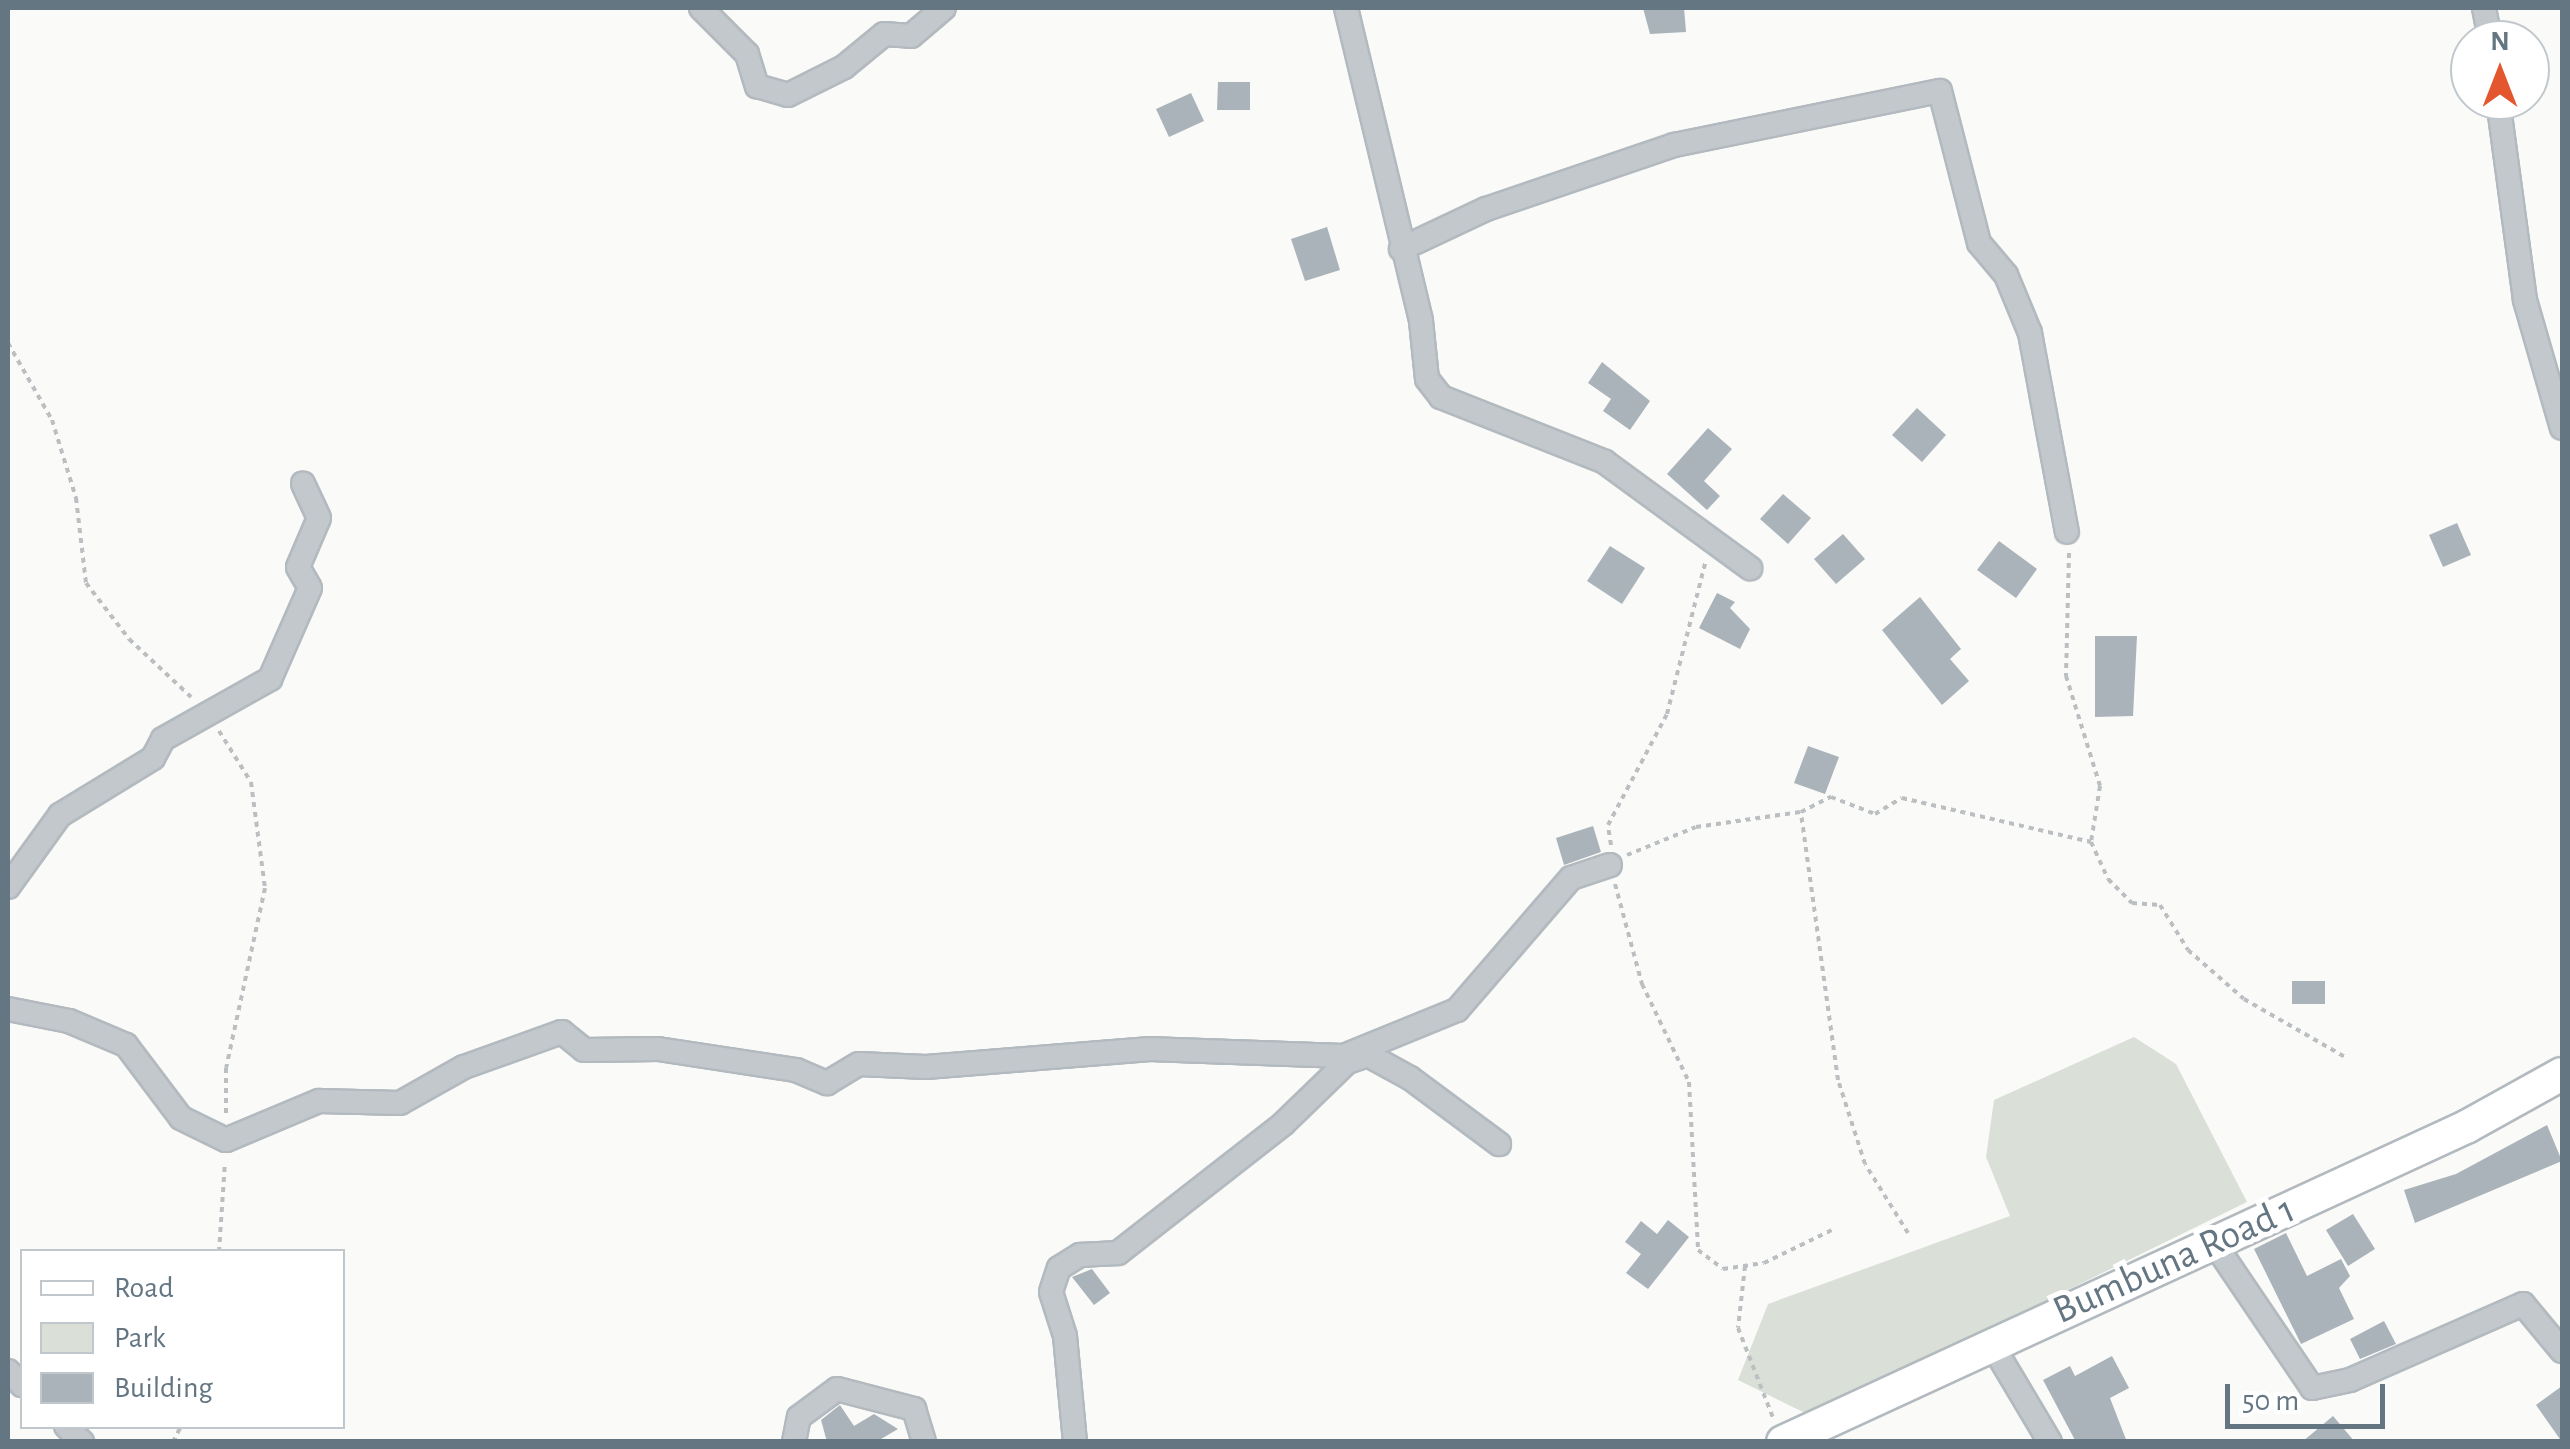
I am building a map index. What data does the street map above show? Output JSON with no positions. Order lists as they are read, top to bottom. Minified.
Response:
{"streets":{"main road":["Bumbuna Road 1"]},"legend":["Road","Park","Building"],"scale_bar":"50 m","north":"top"}
